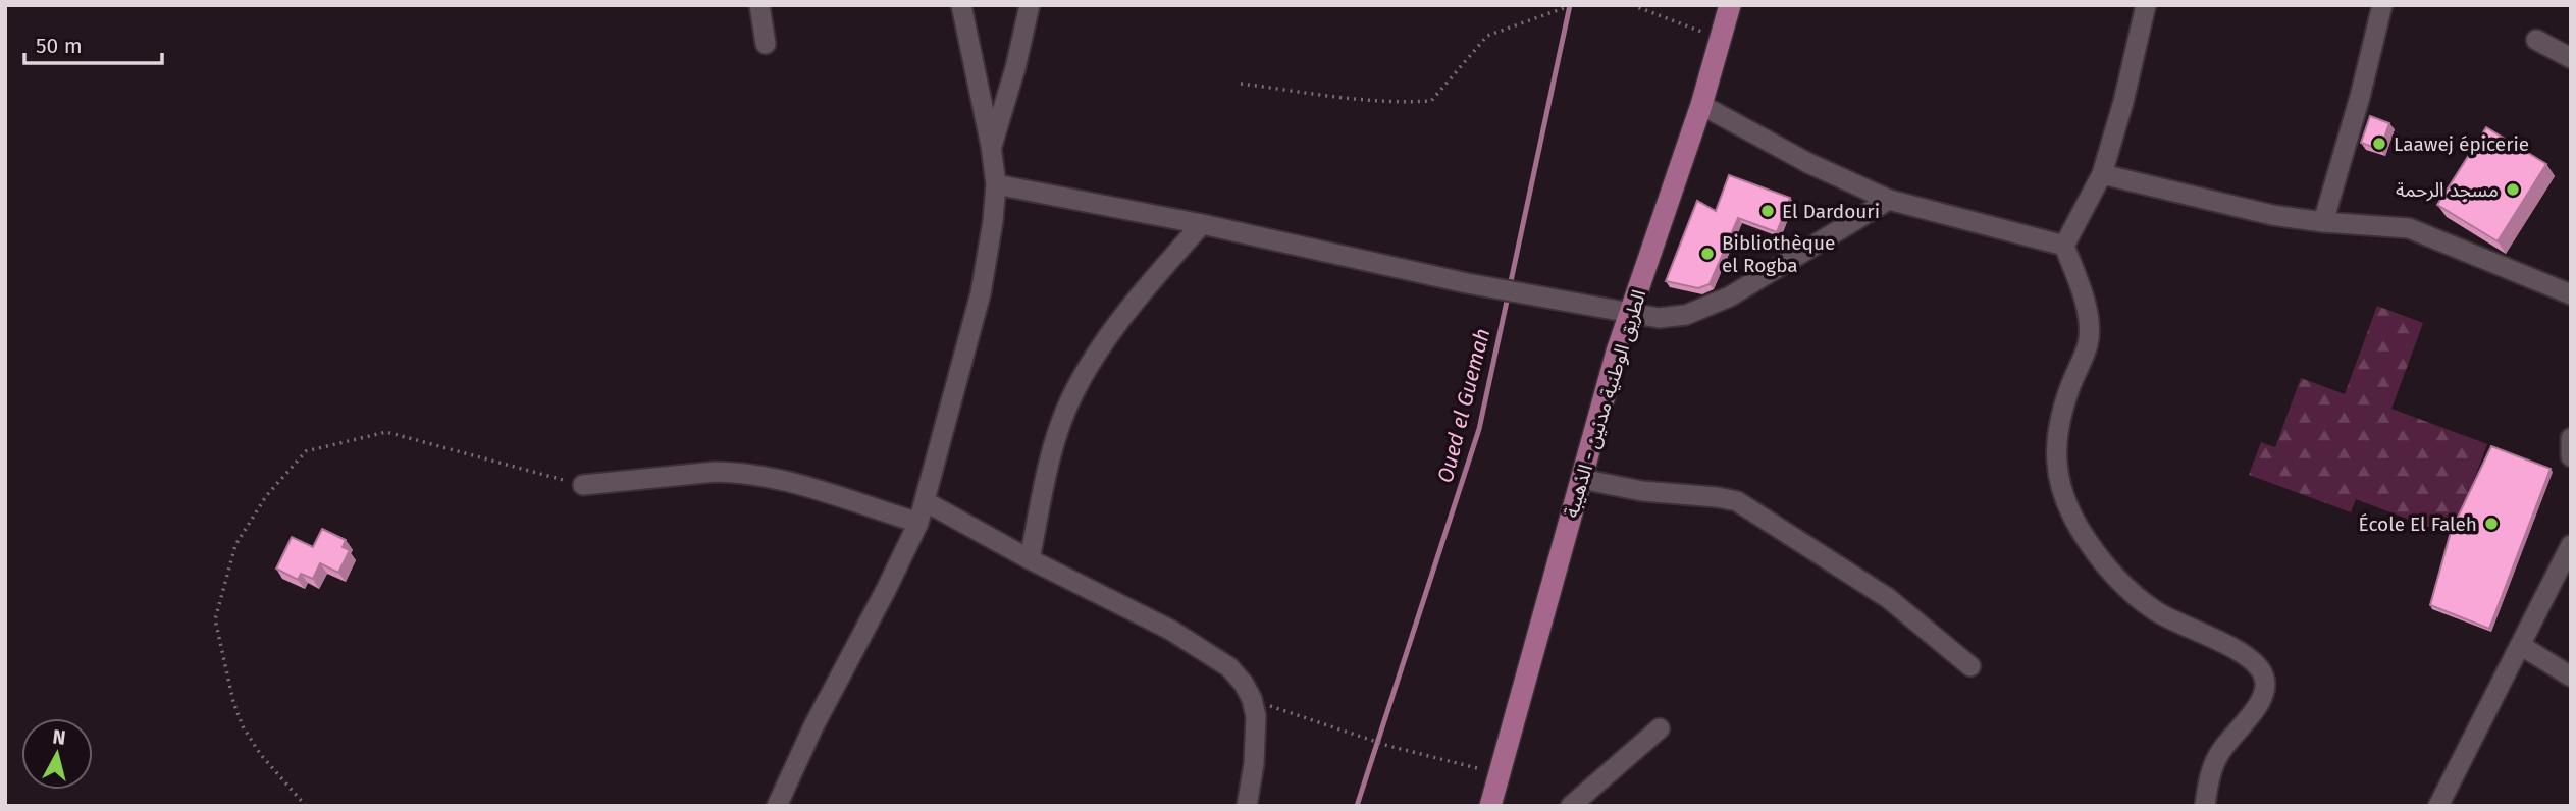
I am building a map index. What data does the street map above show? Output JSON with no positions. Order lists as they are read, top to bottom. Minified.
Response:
{"streets":{"main road":["الطريق الوطنية مدنين - الذهيبة"]},"water":["Oued el Guemah"],"places":["Laawej épicerie","مسجد الرحمة","El Dardouri","Bibliothèque el Rogba","École El Faleh"],"scale_bar":"50 m","north":"top"}
